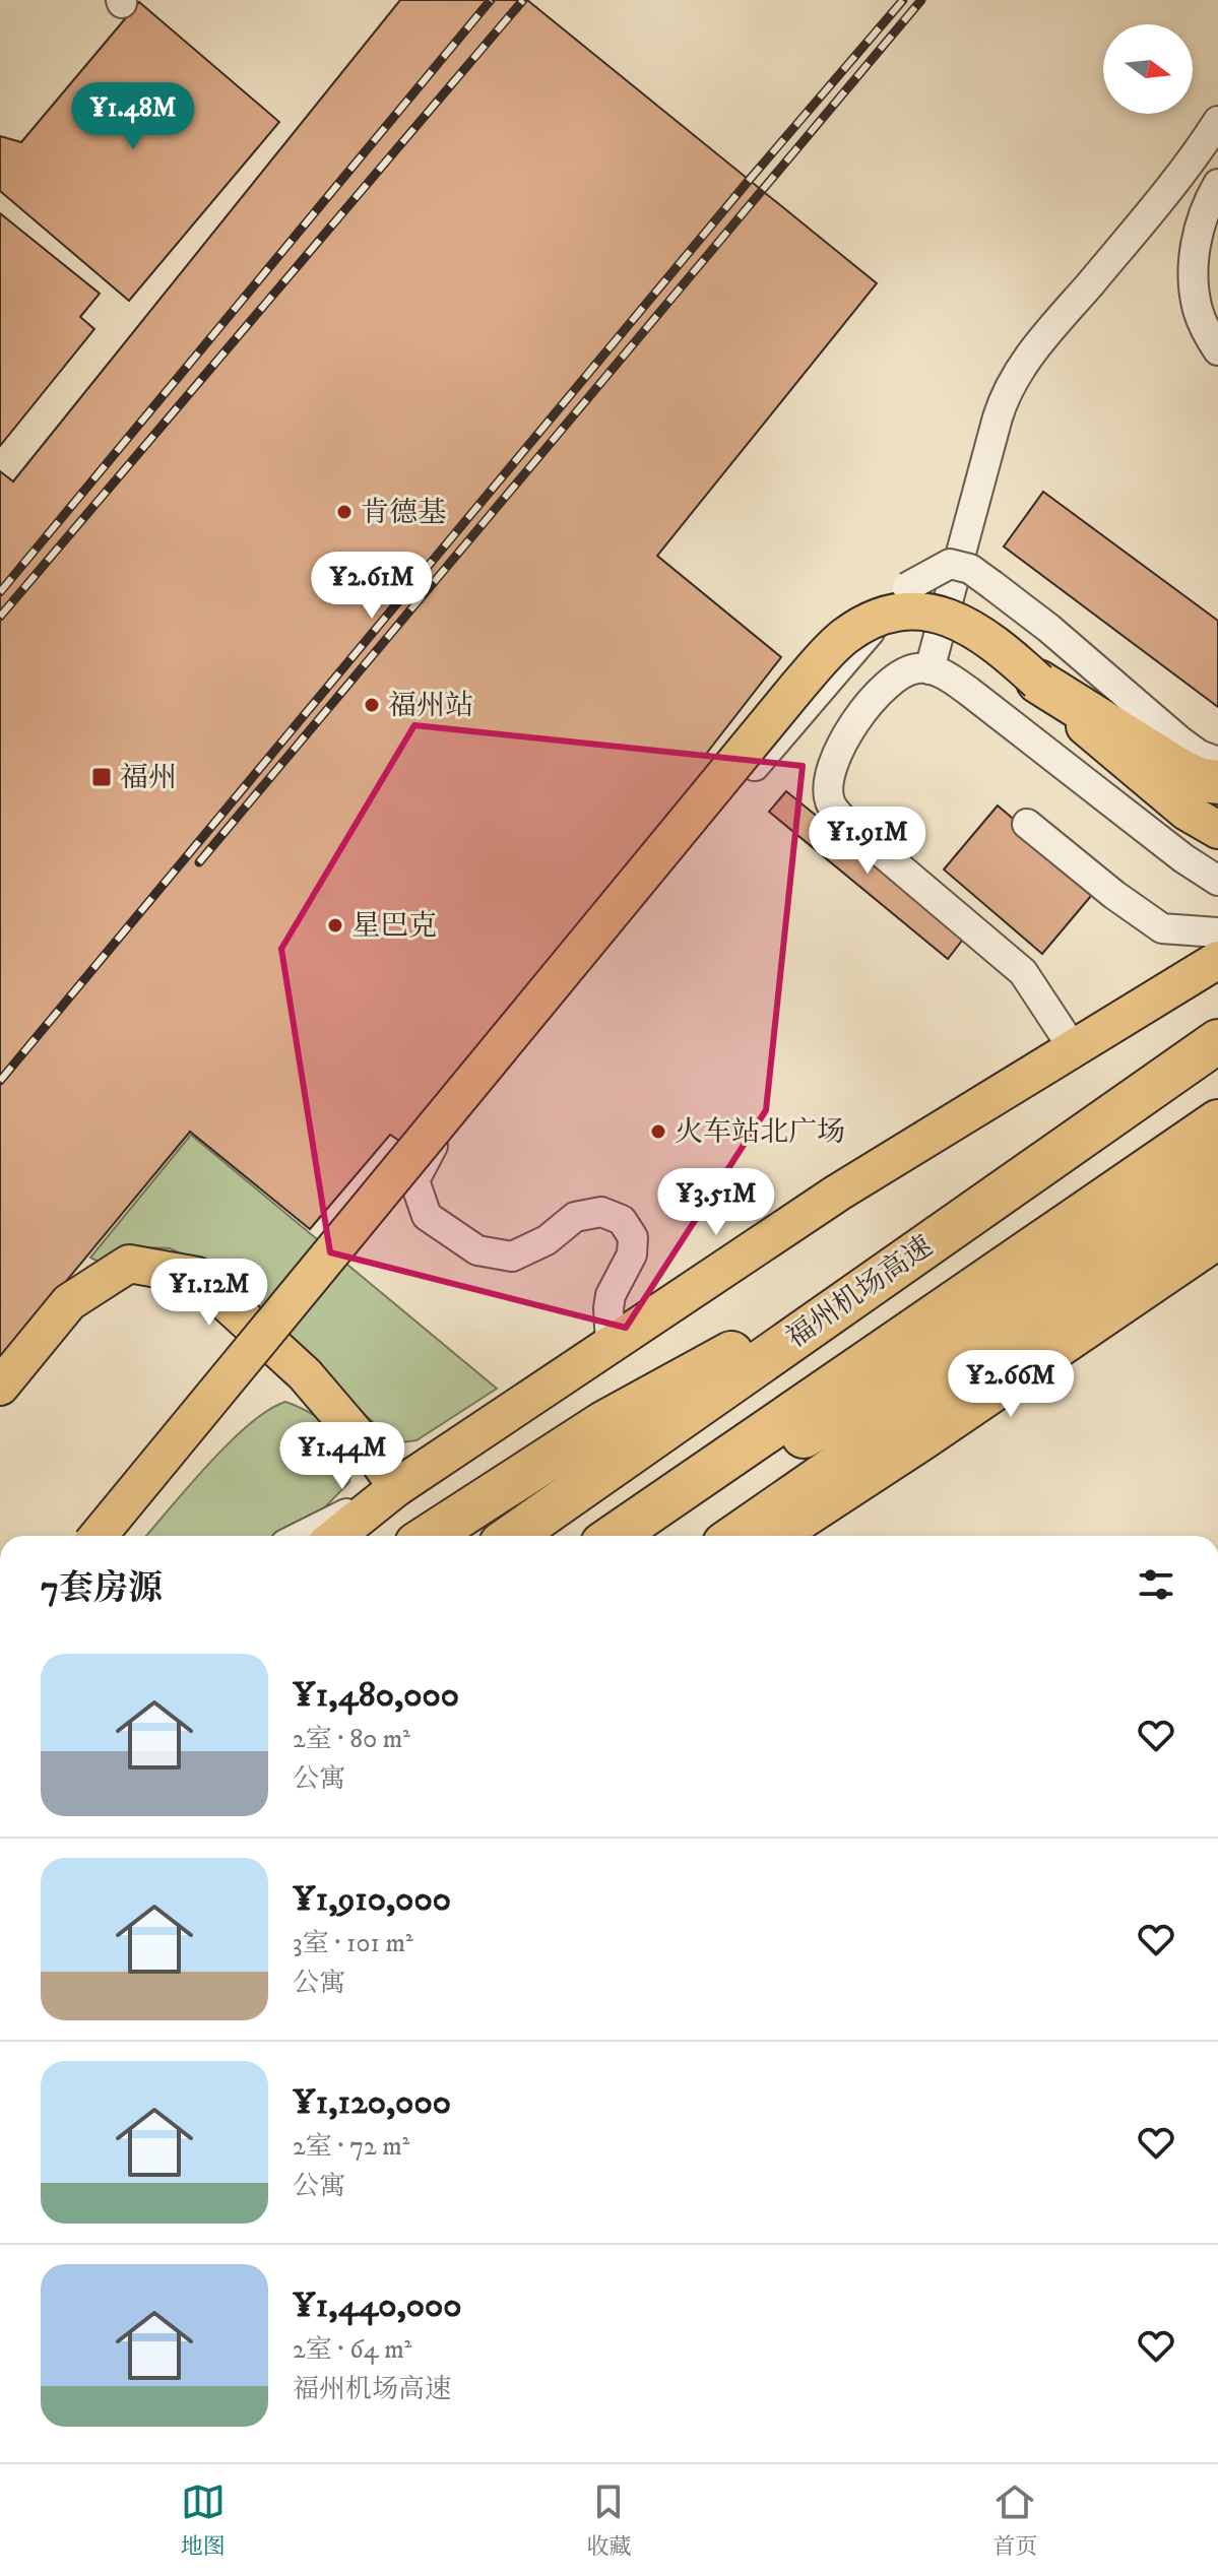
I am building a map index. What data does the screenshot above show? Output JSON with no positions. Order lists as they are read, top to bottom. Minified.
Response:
{"streets":{"highway":["福州机场高速"]},"places":{"other":["肯德基","福州站","星巴克","火车站北广场"],"transit":["福州"]},"north":"right","page":{"price":["¥1.48M","¥2.61M","¥1.91M","¥3.51M","¥1.12M","¥2.66M","¥1.44M"],"heading":"7套房源","list":[{"name":"¥1,480,000","note":"2室 · 80 m² · 公寓"},{"name":"¥1,910,000","note":"3室 · 101 m² · 公寓"},{"name":"¥1,120,000","note":"2室 · 72 m² · 公寓"},{"name":"¥1,440,000","note":"2室 · 64 m² · 福州机场高速"}],"tabs":["地图","收藏","首页"]}}
